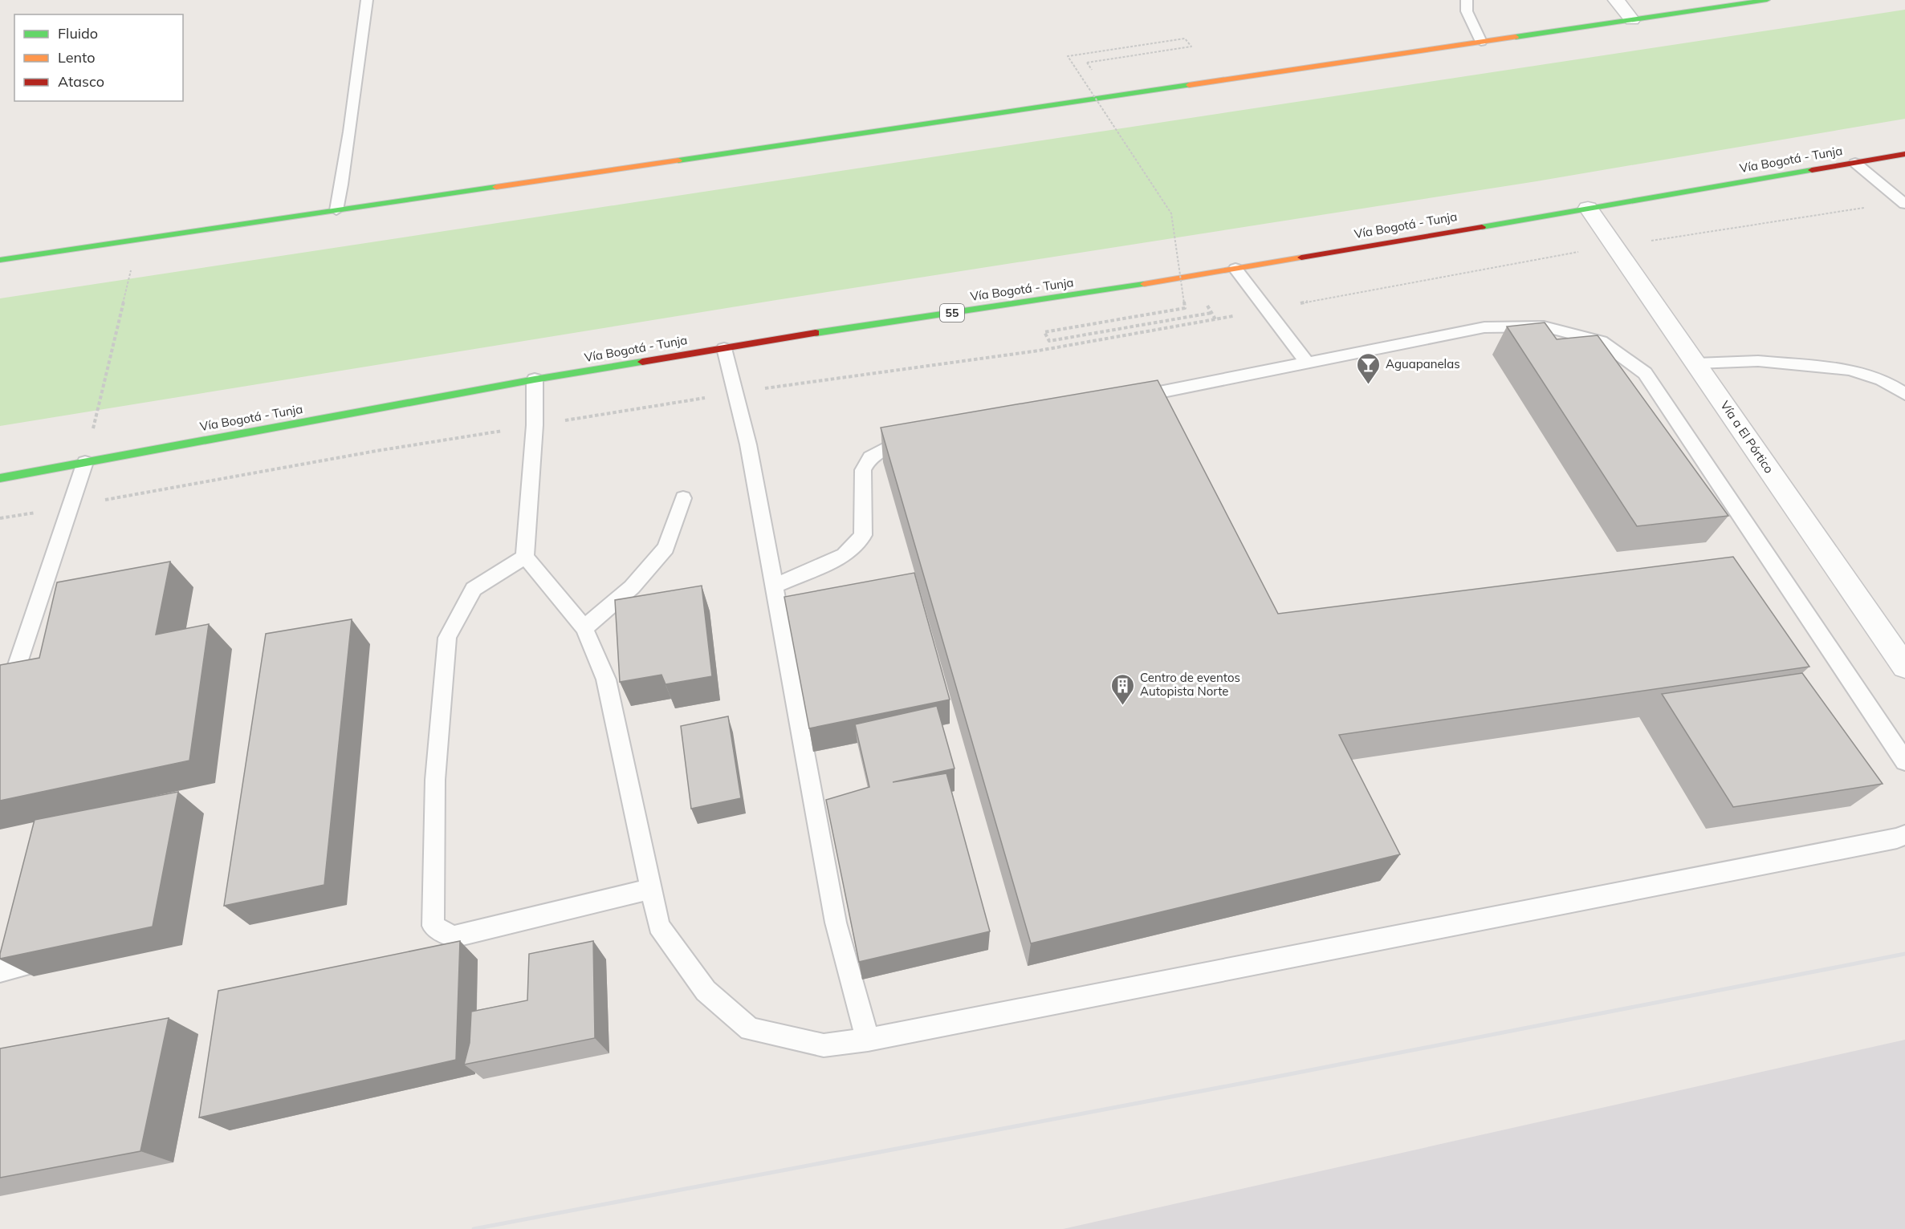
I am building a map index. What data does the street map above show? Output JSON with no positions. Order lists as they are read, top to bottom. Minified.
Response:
{"streets":{"highway":["Vía Bogotá - Tunja","55"],"street":["Vía a El Pórtico"]},"crossings":[["Vía Bogotá - Tunja","Vía a El Pórtico"]],"places":{"bar":["Aguapanelas"],"building":["Centro de eventos Autopista Norte"]},"legend":["Fluido","Lento","Atasco"]}
